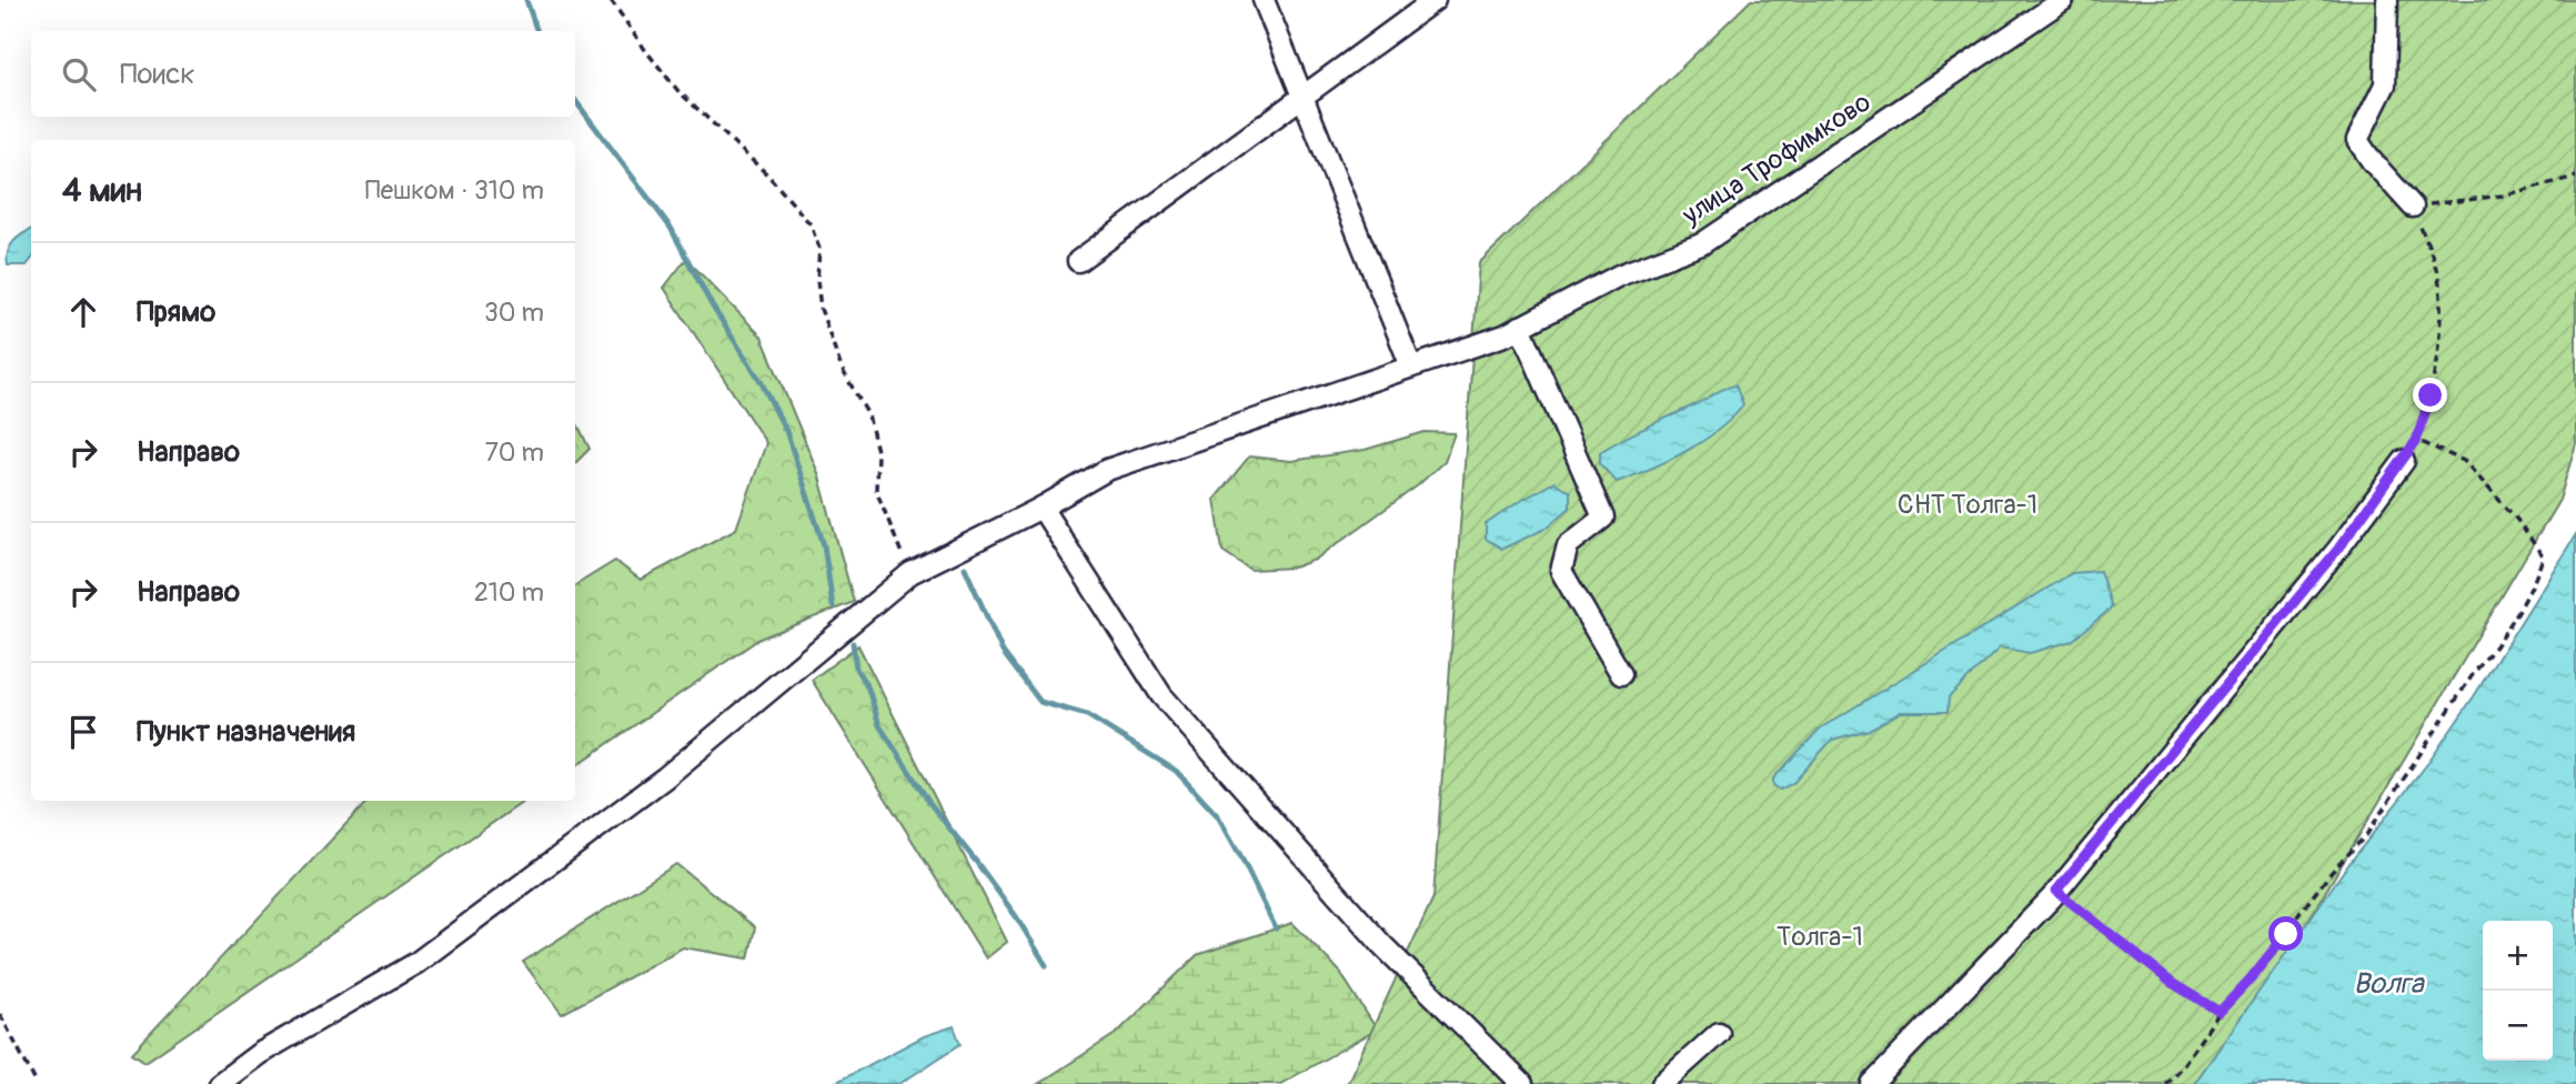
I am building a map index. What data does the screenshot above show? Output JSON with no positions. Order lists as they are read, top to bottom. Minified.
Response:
{"streets":{"street":["улица Трофимково"]},"water":["Волга"],"parks":["СНТ Толга-1","Толга-1"],"page":{"search":"Поиск","heading":["4 мин","Пешком · 310 m"],"list":[["Прямо","30 m"],["Направо","70 m"],["Направо","210 m"],"Пункт назначения"],"map_buttons":["+","−"]}}
